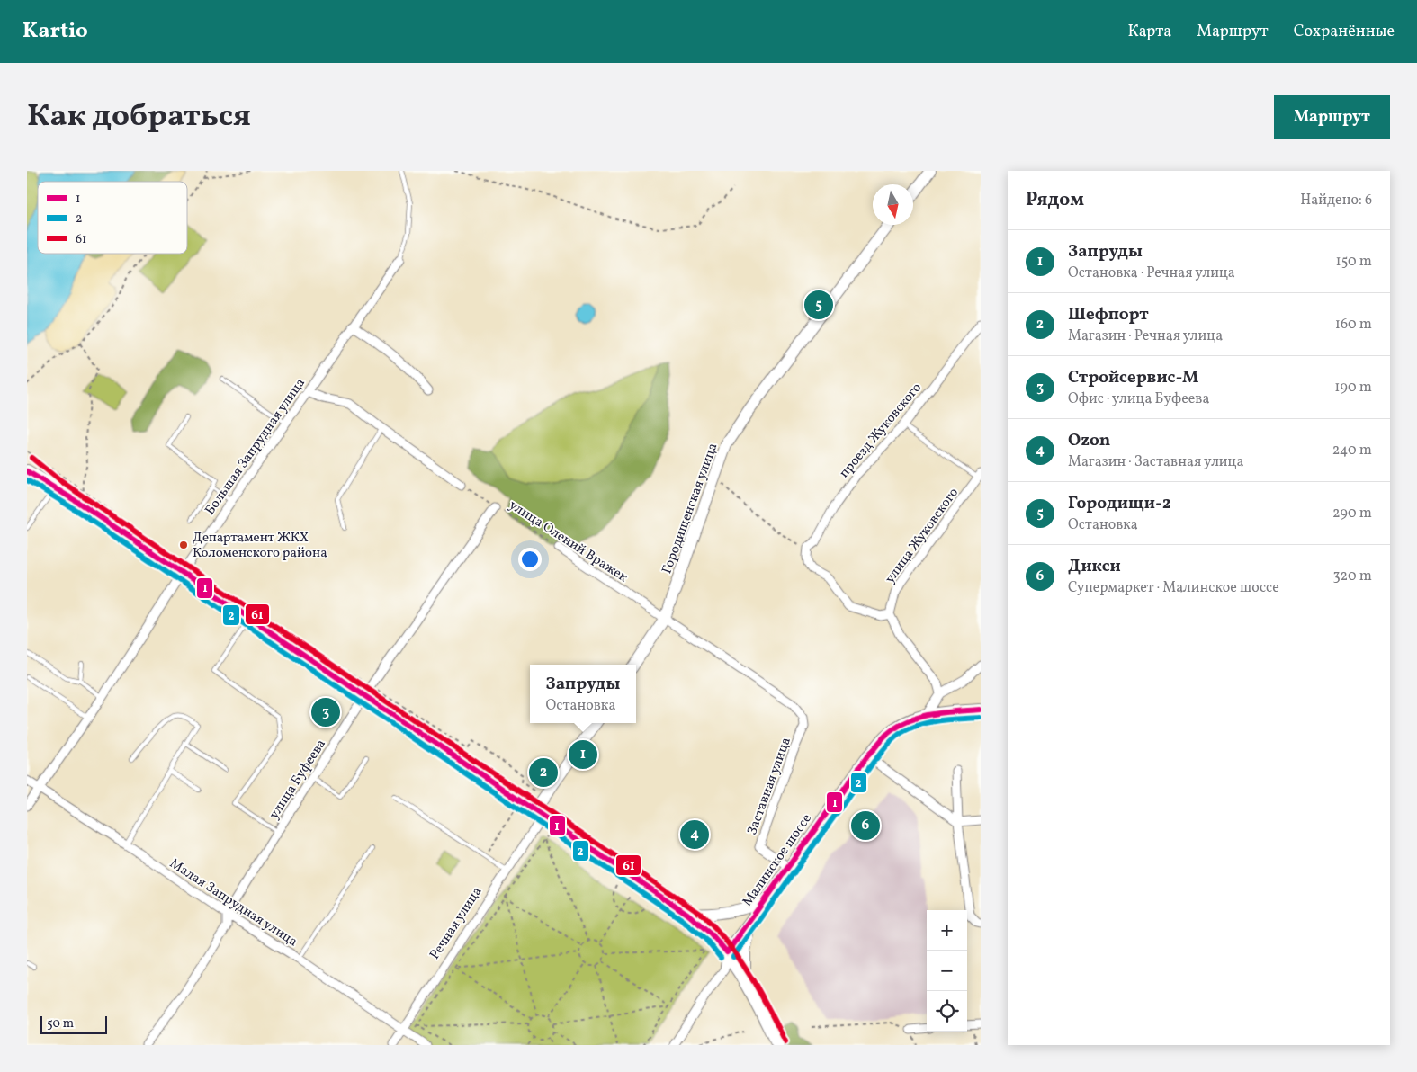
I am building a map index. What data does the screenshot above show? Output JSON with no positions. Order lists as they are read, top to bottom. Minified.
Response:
{"streets":{"street":["проезд Жуковского","Большая Запрудная улица","Городищенская улица","улица Жуковского","улица Олений Вражек","улица Буфеева","Заставная улица","Малинское шоссе","Малая Запрудная улица","Речная улица"]},"crossings":[["проезд Жуковского","улица Жуковского"],["Большая Запрудная улица","Малая Запрудная улица"],["Городищенская улица","улица Олений Вражек"],["улица Олений Вражек","улица Буфеева"],["улица Олений Вражек","Заставная улица"],["улица Буфеева","Малая Запрудная улица"],["Заставная улица","Малинское шоссе"],["Малая Запрудная улица","Речная улица"]],"places":["Департамент ЖКХ Коломенского района"],"lines":["transit line 61","transit line 1","transit line 2"],"legend":["1","2","61"],"scale_bar":"50 m","north":"bottom","page":{"header":"Kartio","nav":["Карта","Маршрут","Сохранённые"],"title":"Как добраться","buttons":"Маршрут","heading":["Рядом","Найдено: 6"],"list":[{"mark":"1","name":"Запруды","note":"Остановка · Речная улица","value":"150 m"},{"mark":"2","name":"Шефпорт","note":"Магазин · Речная улица","value":"160 m"},{"mark":"3","name":"Стройсервис-М","note":"Офис · улица Буфеева","value":"190 m"},{"mark":"4","name":"Ozon","note":"Магазин · Заставная улица","value":"240 m"},{"mark":"5","name":"Городищи-2","note":"Остановка","value":"290 m"},{"mark":"6","name":"Дикси","note":"Супермаркет · Малинское шоссе","value":"320 m"}],"pins":["5","3","1","2","6","4"],"popup":["Запруды","Остановка"],"map_buttons":["+","−"],"scale":"50 m"}}
